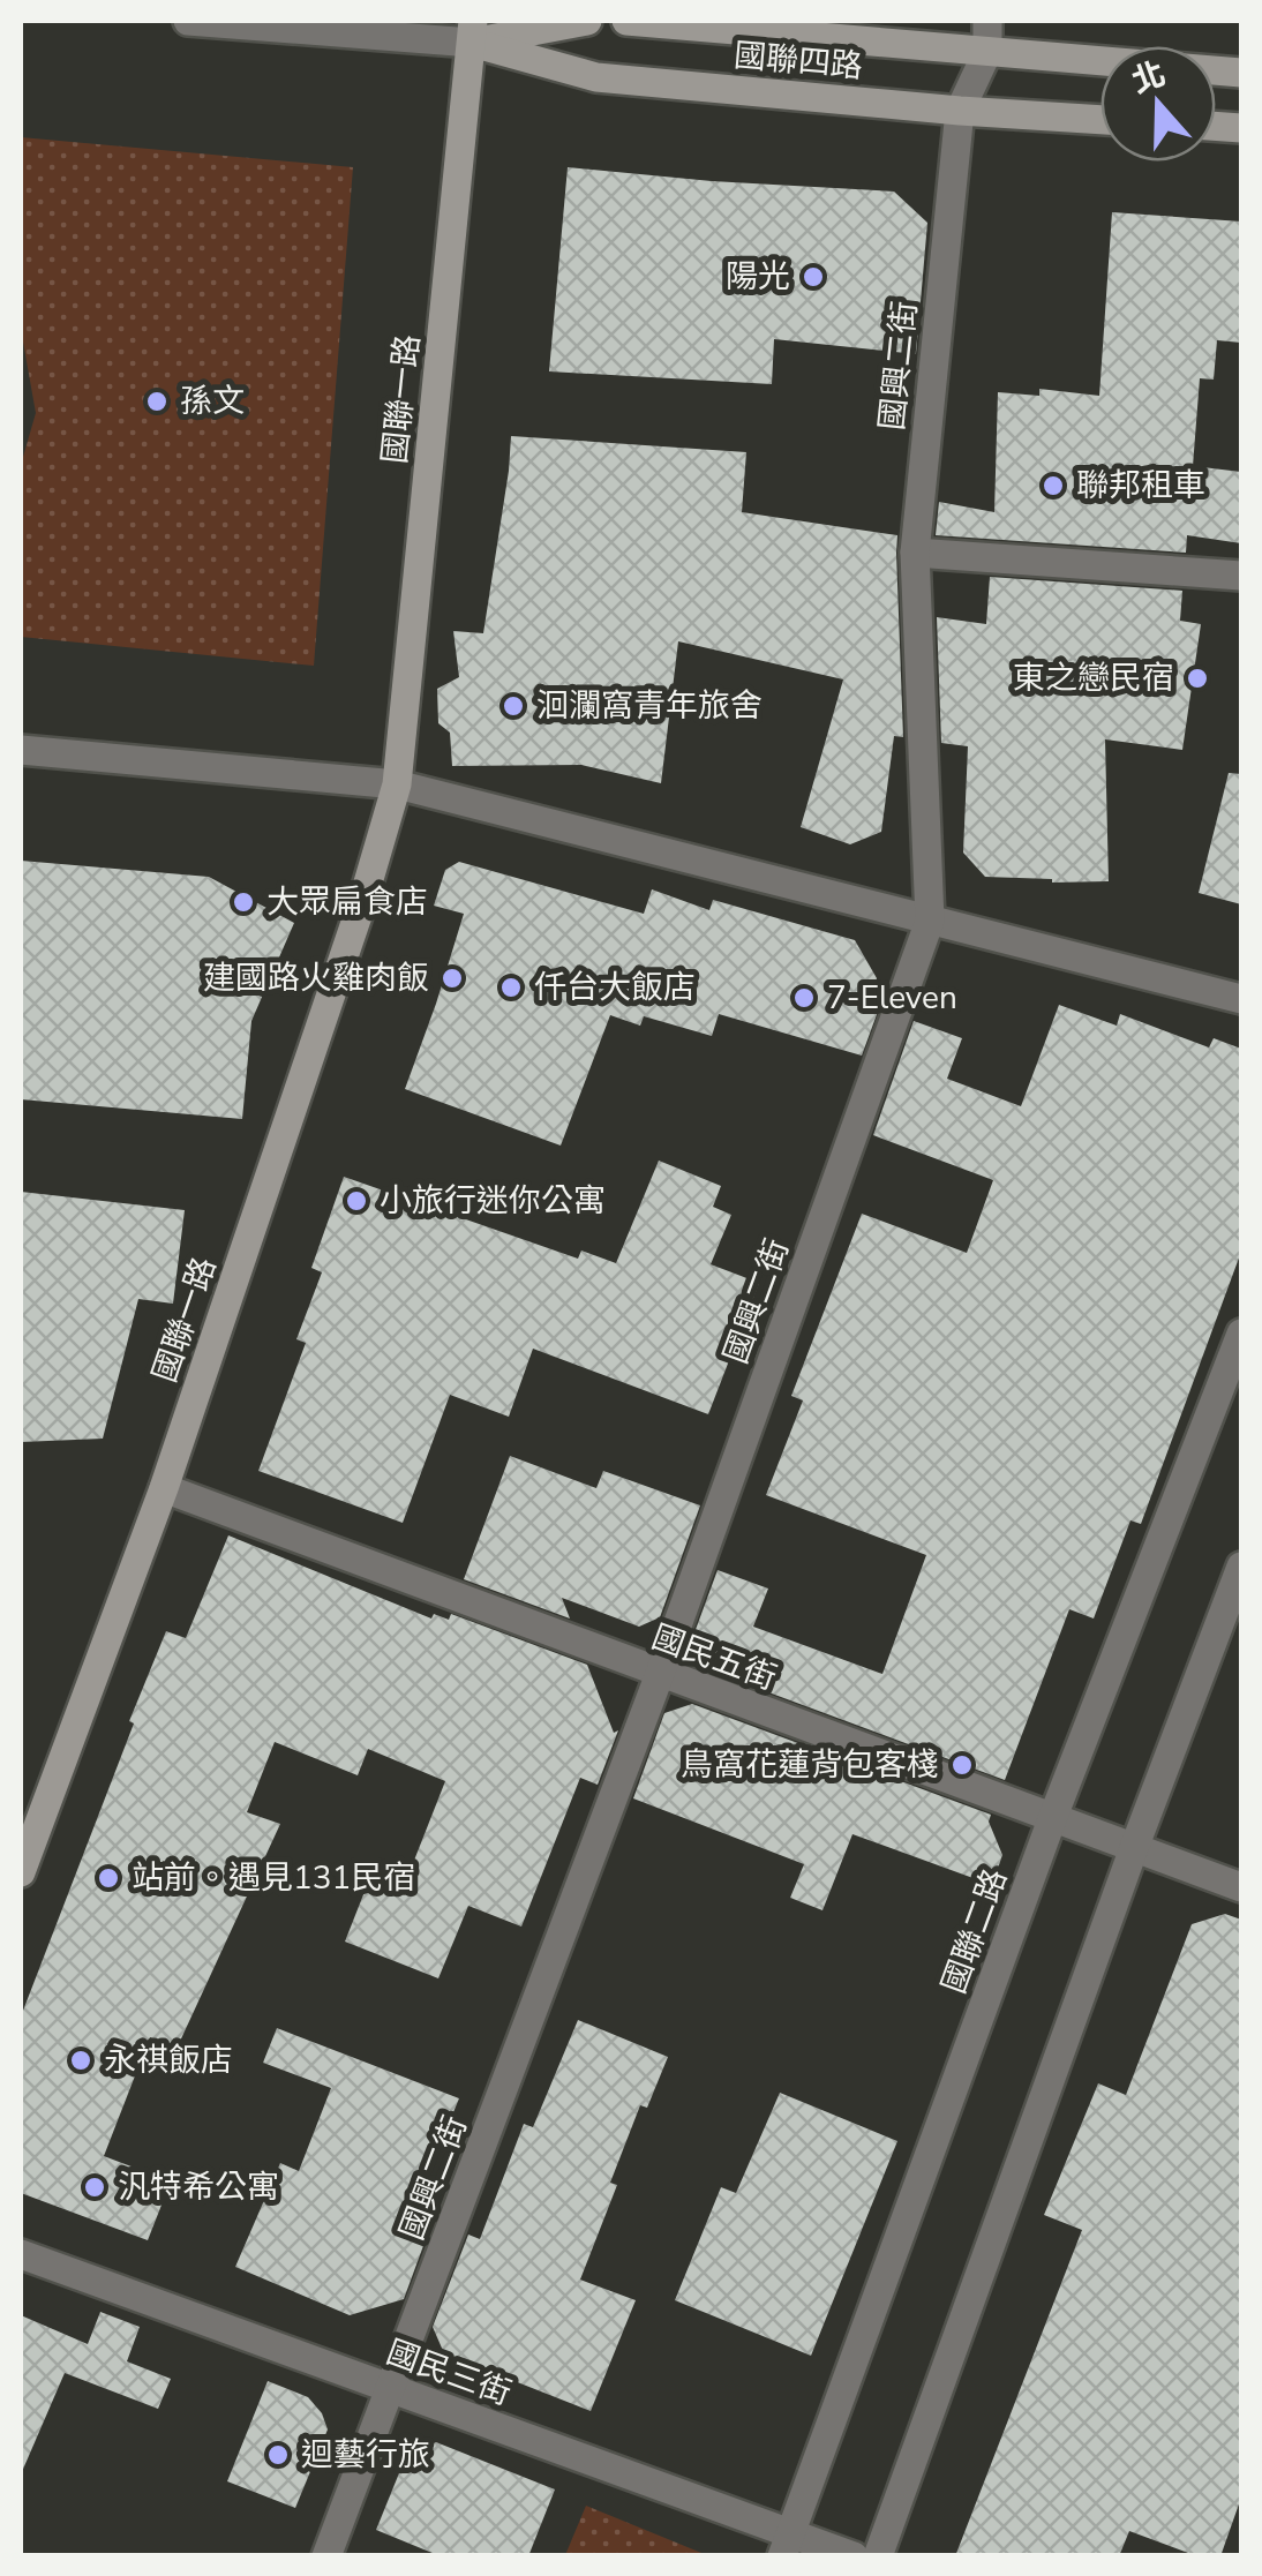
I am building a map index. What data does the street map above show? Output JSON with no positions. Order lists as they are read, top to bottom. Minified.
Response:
{"streets":{"street":["國聯四路","國興二街","國聯一路","國民五街","國聯二路","國民三街"]},"crossings":[["國聯四路","國興二街"],["國聯四路","國聯一路"],["國興二街","國民五街"],["國興二街","國民三街"],["國聯一路","國民五街"],["國民五街","國聯二路"],["國聯二路","國民三街"]],"places":["陽光","孫文","聯邦租車","東之戀民宿","洄瀾窩青年旅舍","大眾扁食店","建國路火雞肉飯","仟台大飯店","7-Eleven","小旅行迷你公寓","鳥窩花蓮背包客棧","站前。遇見131民宿","永祺飯店","汎特希公寓","迴藝行旅"],"north":"top"}
